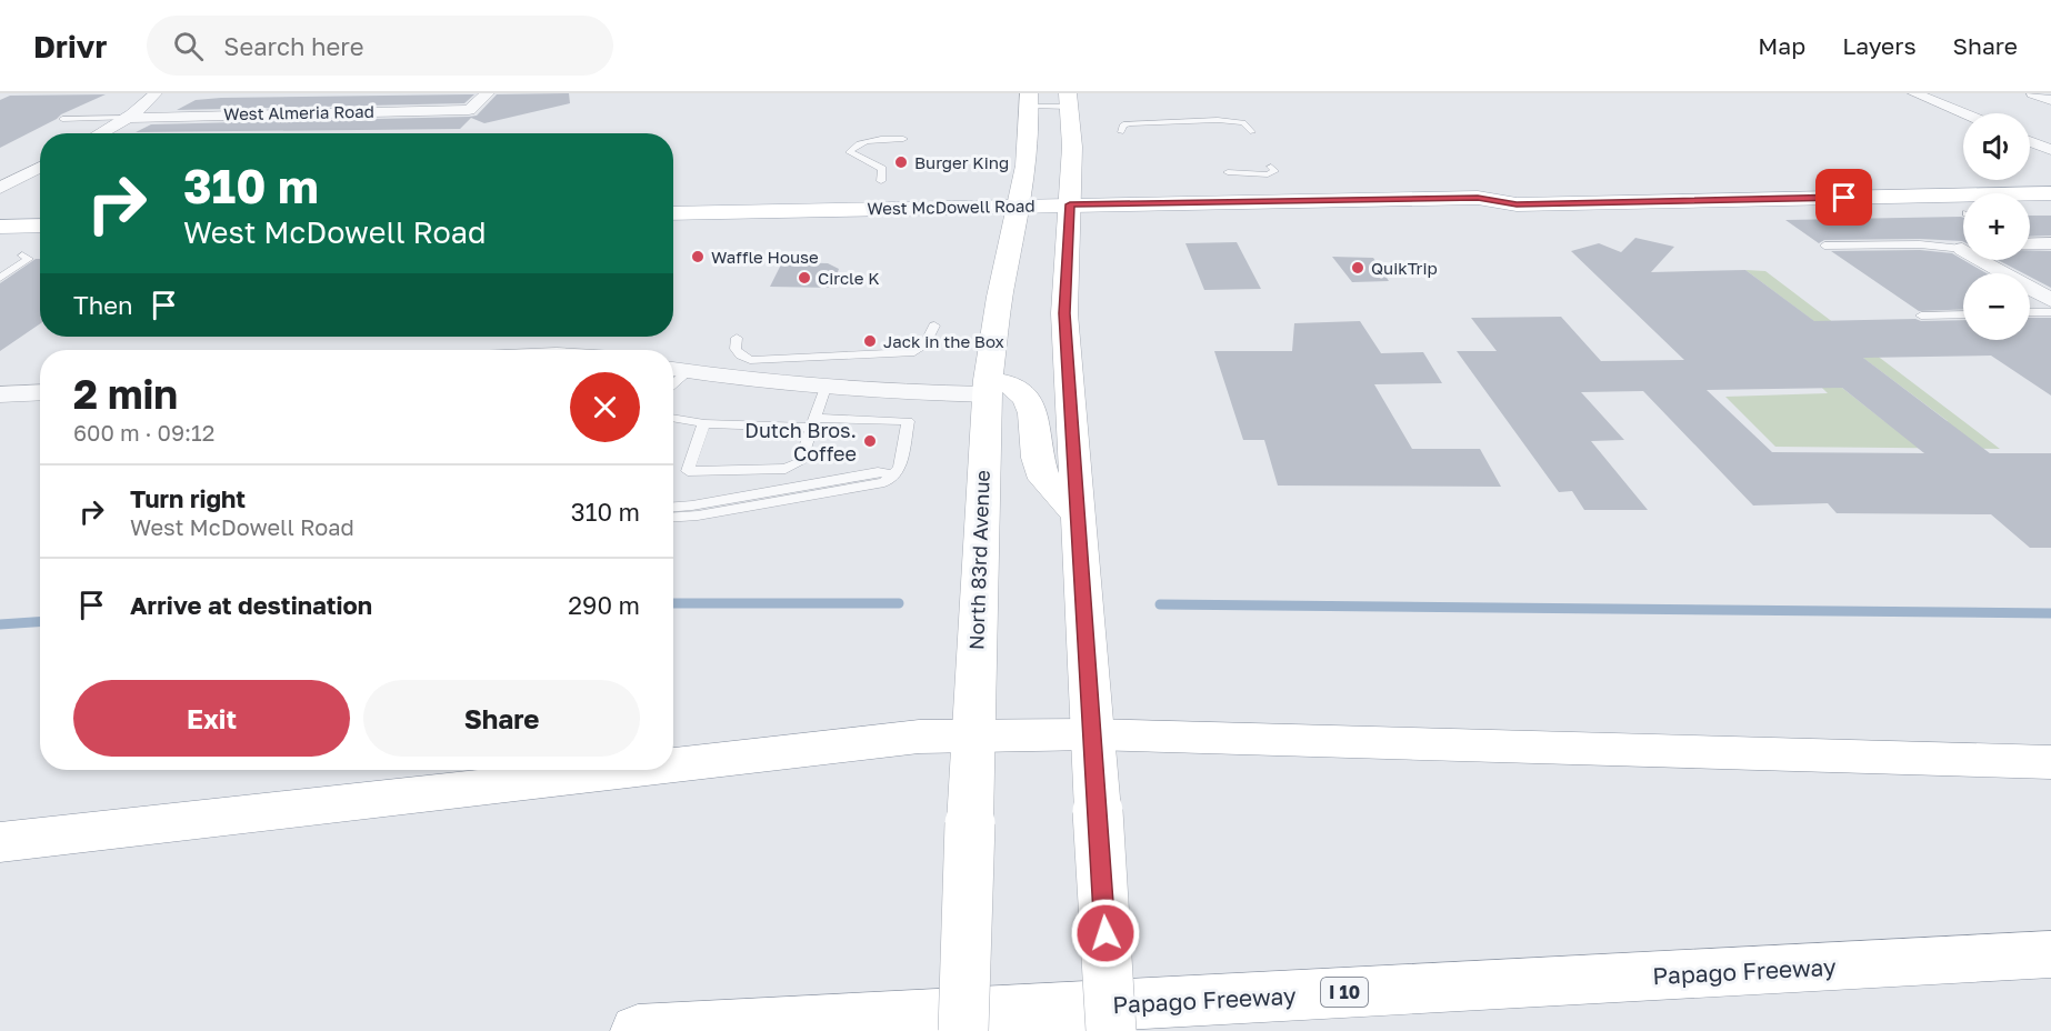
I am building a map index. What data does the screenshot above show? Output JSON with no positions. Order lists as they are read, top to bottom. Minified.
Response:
{"streets":{"main road":["West McDowell Road","North 83rd Avenue","Papago Freeway","I 10"],"street":["West Almeria Road"]},"crossings":[["West McDowell Road","North 83rd Avenue"]],"places":["Burger King","Waffle House","QuikTrip","Circle K","Jack in the Box","Dutch Bros. Coffee"],"page":{"header":"Drivr","search":"Search here","nav":["Map","Layers","Share"],"map_buttons":["+","−"],"turn":["310 m","West McDowell Road"],"then":"Then","heading":["2 min","600 m · 09:12"],"list":[{"name":"Turn right","note":"West McDowell Road","value":"310 m"},{"name":"Arrive at destination","value":"290 m"}],"buttons":["Exit","Share"]}}
